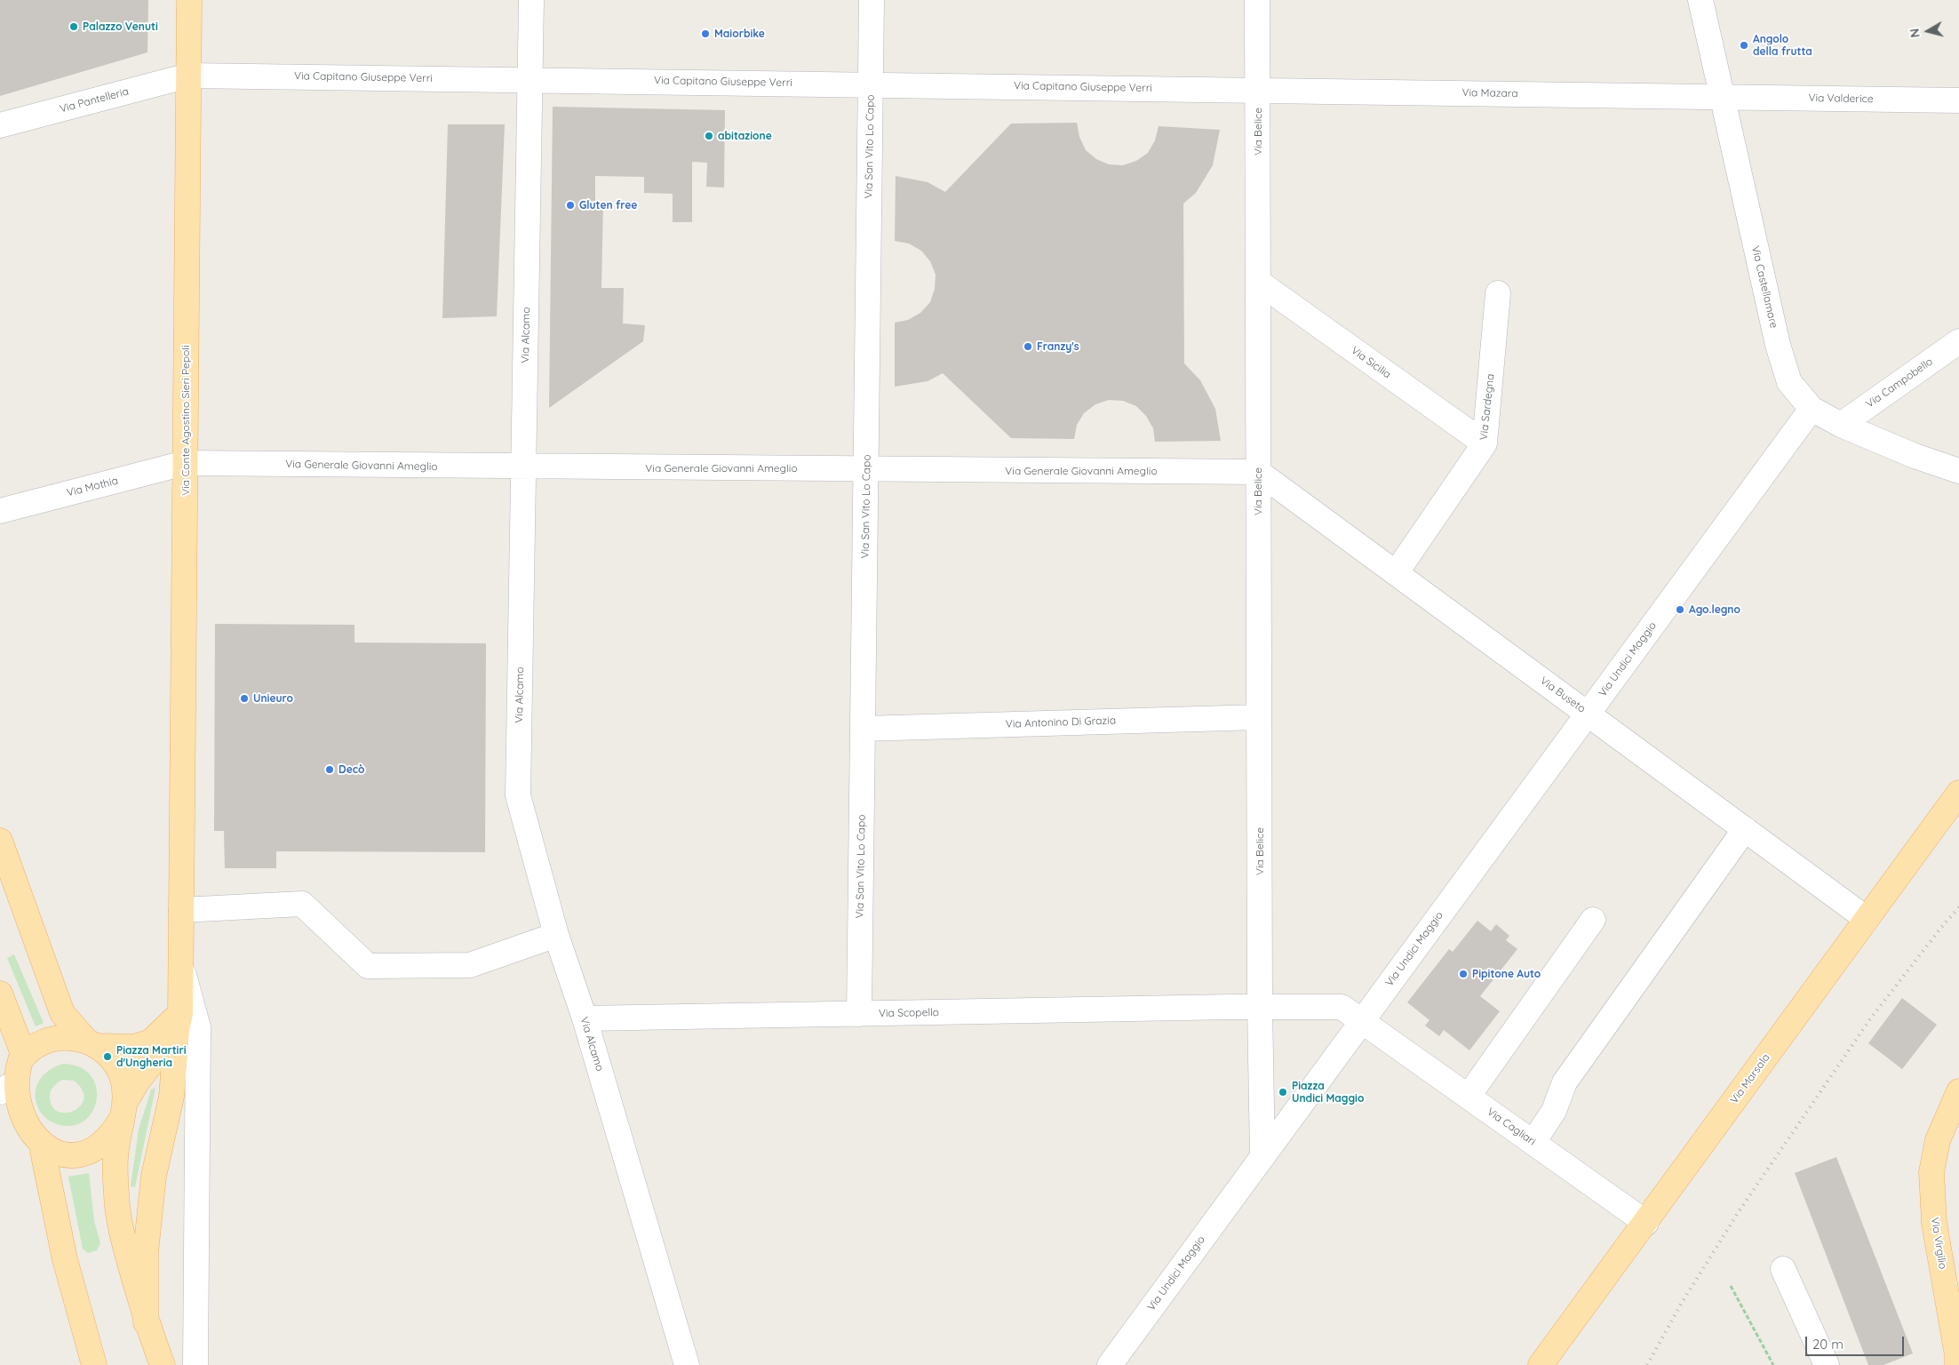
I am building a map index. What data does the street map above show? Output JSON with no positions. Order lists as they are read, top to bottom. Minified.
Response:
{"streets":{"main road":["Via Conte Agostino Sieri Pepoli","Via Marsala","Via Virgilio"],"street":["Via Capitano Giuseppe Verri","Via Mazara","Via Valderice","Via Pantelleria","Via Belice","Via San Vito Lo Capo","Via Castellamare","Via Alcamo","Via Sicilia","Via Campobello","Via Sardegna","Via Generale Giovanni Ameglio","Via Mothia","Via Undici Maggio","Via Buseto","Via Antonino Di Grazia","Via Scopello","Via Cagliari"]},"crossings":[["Via Capitano Giuseppe Verri","Via Mazara"],["Via Capitano Giuseppe Verri","Via Pantelleria"],["Via Capitano Giuseppe Verri","Via Belice"],["Via Capitano Giuseppe Verri","Via San Vito Lo Capo"],["Via Capitano Giuseppe Verri","Via Alcamo"],["Via Capitano Giuseppe Verri","Via Conte Agostino Sieri Pepoli"],["Via Mazara","Via Valderice"],["Via Mazara","Via Belice"],["Via Mazara","Via Castellamare"],["Via Valderice","Via Castellamare"],["Via Pantelleria","Via Conte Agostino Sieri Pepoli"],["Via Belice","Via Sicilia"],["Via Belice","Via Generale Giovanni Ameglio"],["Via Belice","Via Undici Maggio"],["Via Belice","Via Buseto"],["Via Belice","Via Antonino Di Grazia"],["Via Belice","Via Scopello"],["Via Belice","Via Cagliari"],["Via San Vito Lo Capo","Via Generale Giovanni Ameglio"],["Via San Vito Lo Capo","Via Antonino Di Grazia"],["Via San Vito Lo Capo","Via Scopello"],["Via Castellamare","Via Campobello"],["Via Castellamare","Via Undici Maggio"],["Via Alcamo","Via Generale Giovanni Ameglio"],["Via Alcamo","Via Scopello"],["Via Sicilia","Via Sardegna"],["Via Sardegna","Via Buseto"],["Via Conte Agostino Sieri Pepoli","Via Generale Giovanni Ameglio"],["Via Conte Agostino Sieri Pepoli","Via Mothia"],["Via Generale Giovanni Ameglio","Via Mothia"],["Via Generale Giovanni Ameglio","Via Buseto"],["Via Undici Maggio","Via Buseto"],["Via Undici Maggio","Via Cagliari"],["Via Buseto","Via Marsala"],["Via Scopello","Via Cagliari"],["Via Marsala","Via Cagliari"]],"places":["Palazzo Venuti","Maiorbike","Angolo della frutta","abitazione","Gluten free","Franzy's","Ago.legno","Unieuro","Decò","Pipitone Auto","Piazza Martiri d'Ungheria","Piazza Undici Maggio"],"scale_bar":"20 m","north":"left"}
